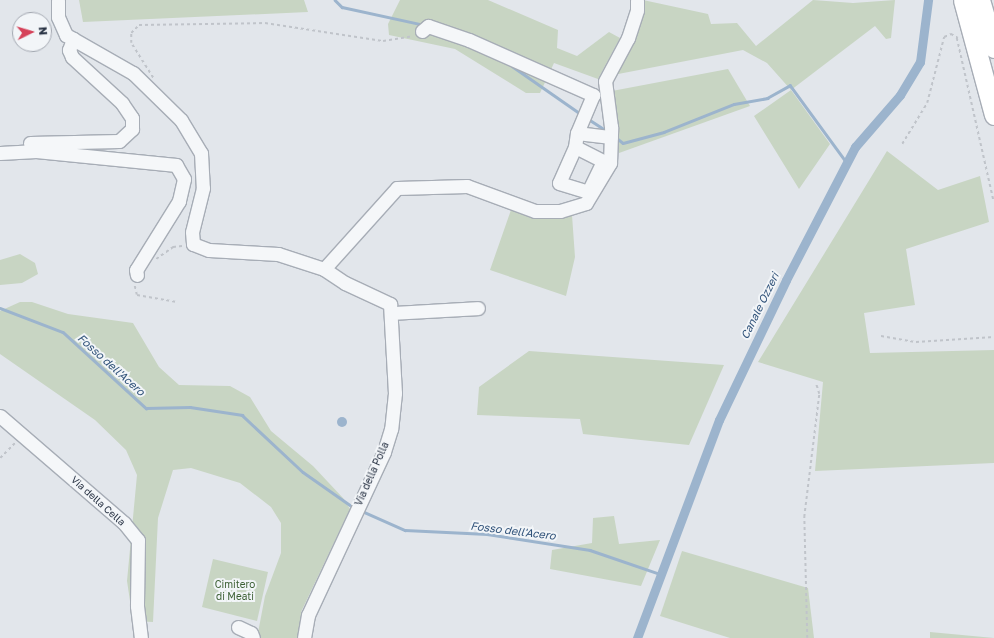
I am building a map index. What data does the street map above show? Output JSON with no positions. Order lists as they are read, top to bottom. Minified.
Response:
{"streets":{"street":["Via della Polla","Via della Cella"]},"water":["Canale Ozzeri","Fosso dell'Acero"],"parks":["Cimitero di Meati"],"north":"right"}
